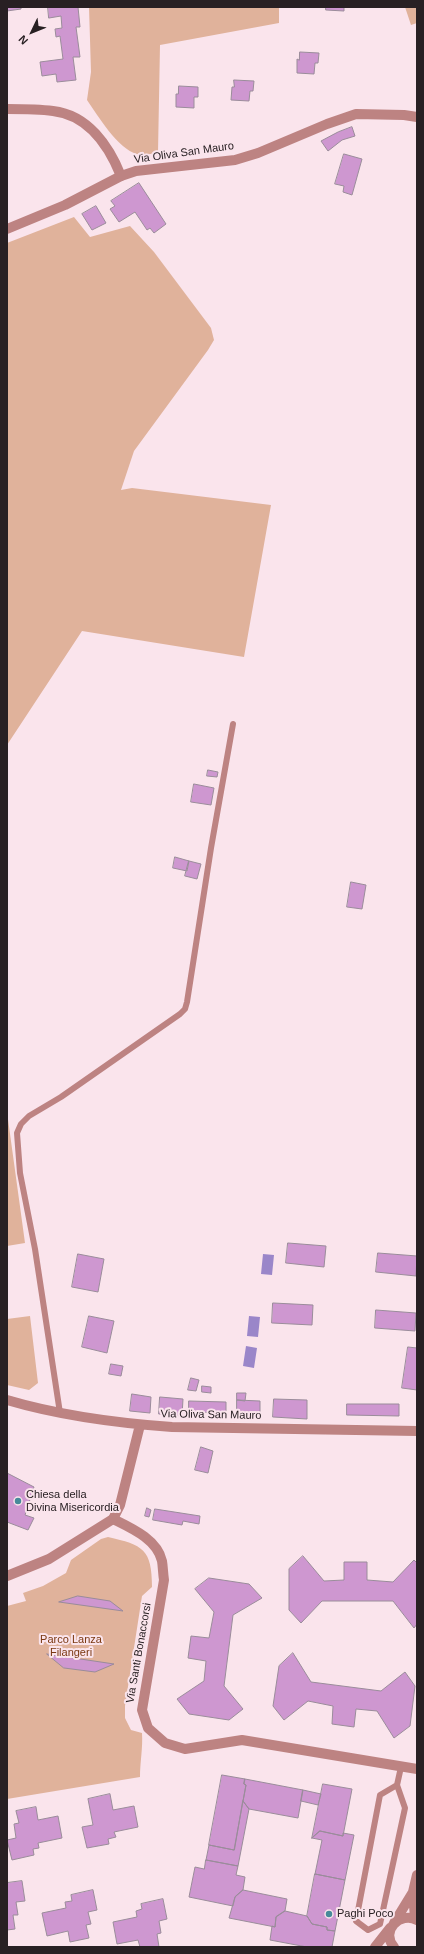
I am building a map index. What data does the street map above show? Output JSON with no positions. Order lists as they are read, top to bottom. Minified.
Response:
{"streets":{"street":["Via Oliva San Mauro","Via Santi Bonaccorsi"]},"parks":["Parco Lanza Filangeri"],"places":["Chiesa della Divina Misericordia","Paghi Poco"],"north":"bottom left"}
